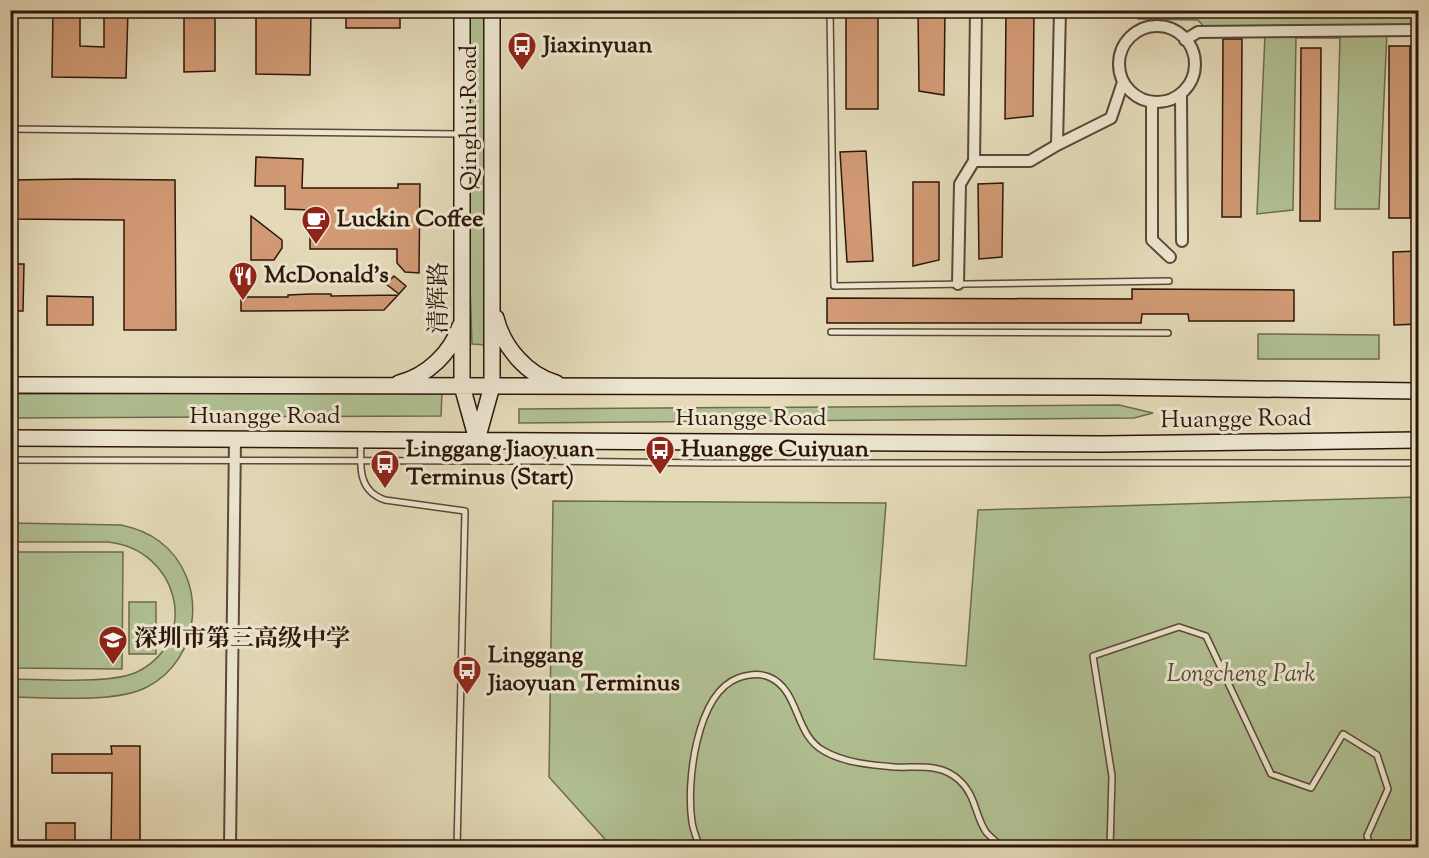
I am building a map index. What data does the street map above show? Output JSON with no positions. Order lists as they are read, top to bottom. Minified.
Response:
{"streets":{"main road":["Qinghui Road","清辉路","Huangge Road"]},"crossings":[["Qinghui Road","清辉路"],["Qinghui Road","Huangge Road"],["清辉路","Huangge Road"]],"parks":["Longcheng Park"],"places":{"bus stop":["Jiaxinyuan","Huangge Cuiyuan","Linggang Jiaoyuan Terminus (Start)","Linggang Jiaoyuan Terminus"],"cafe":["Luckin Coffee"],"restaurant":["McDonald's"],"school or university":["深圳市第三高级中学"]}}
